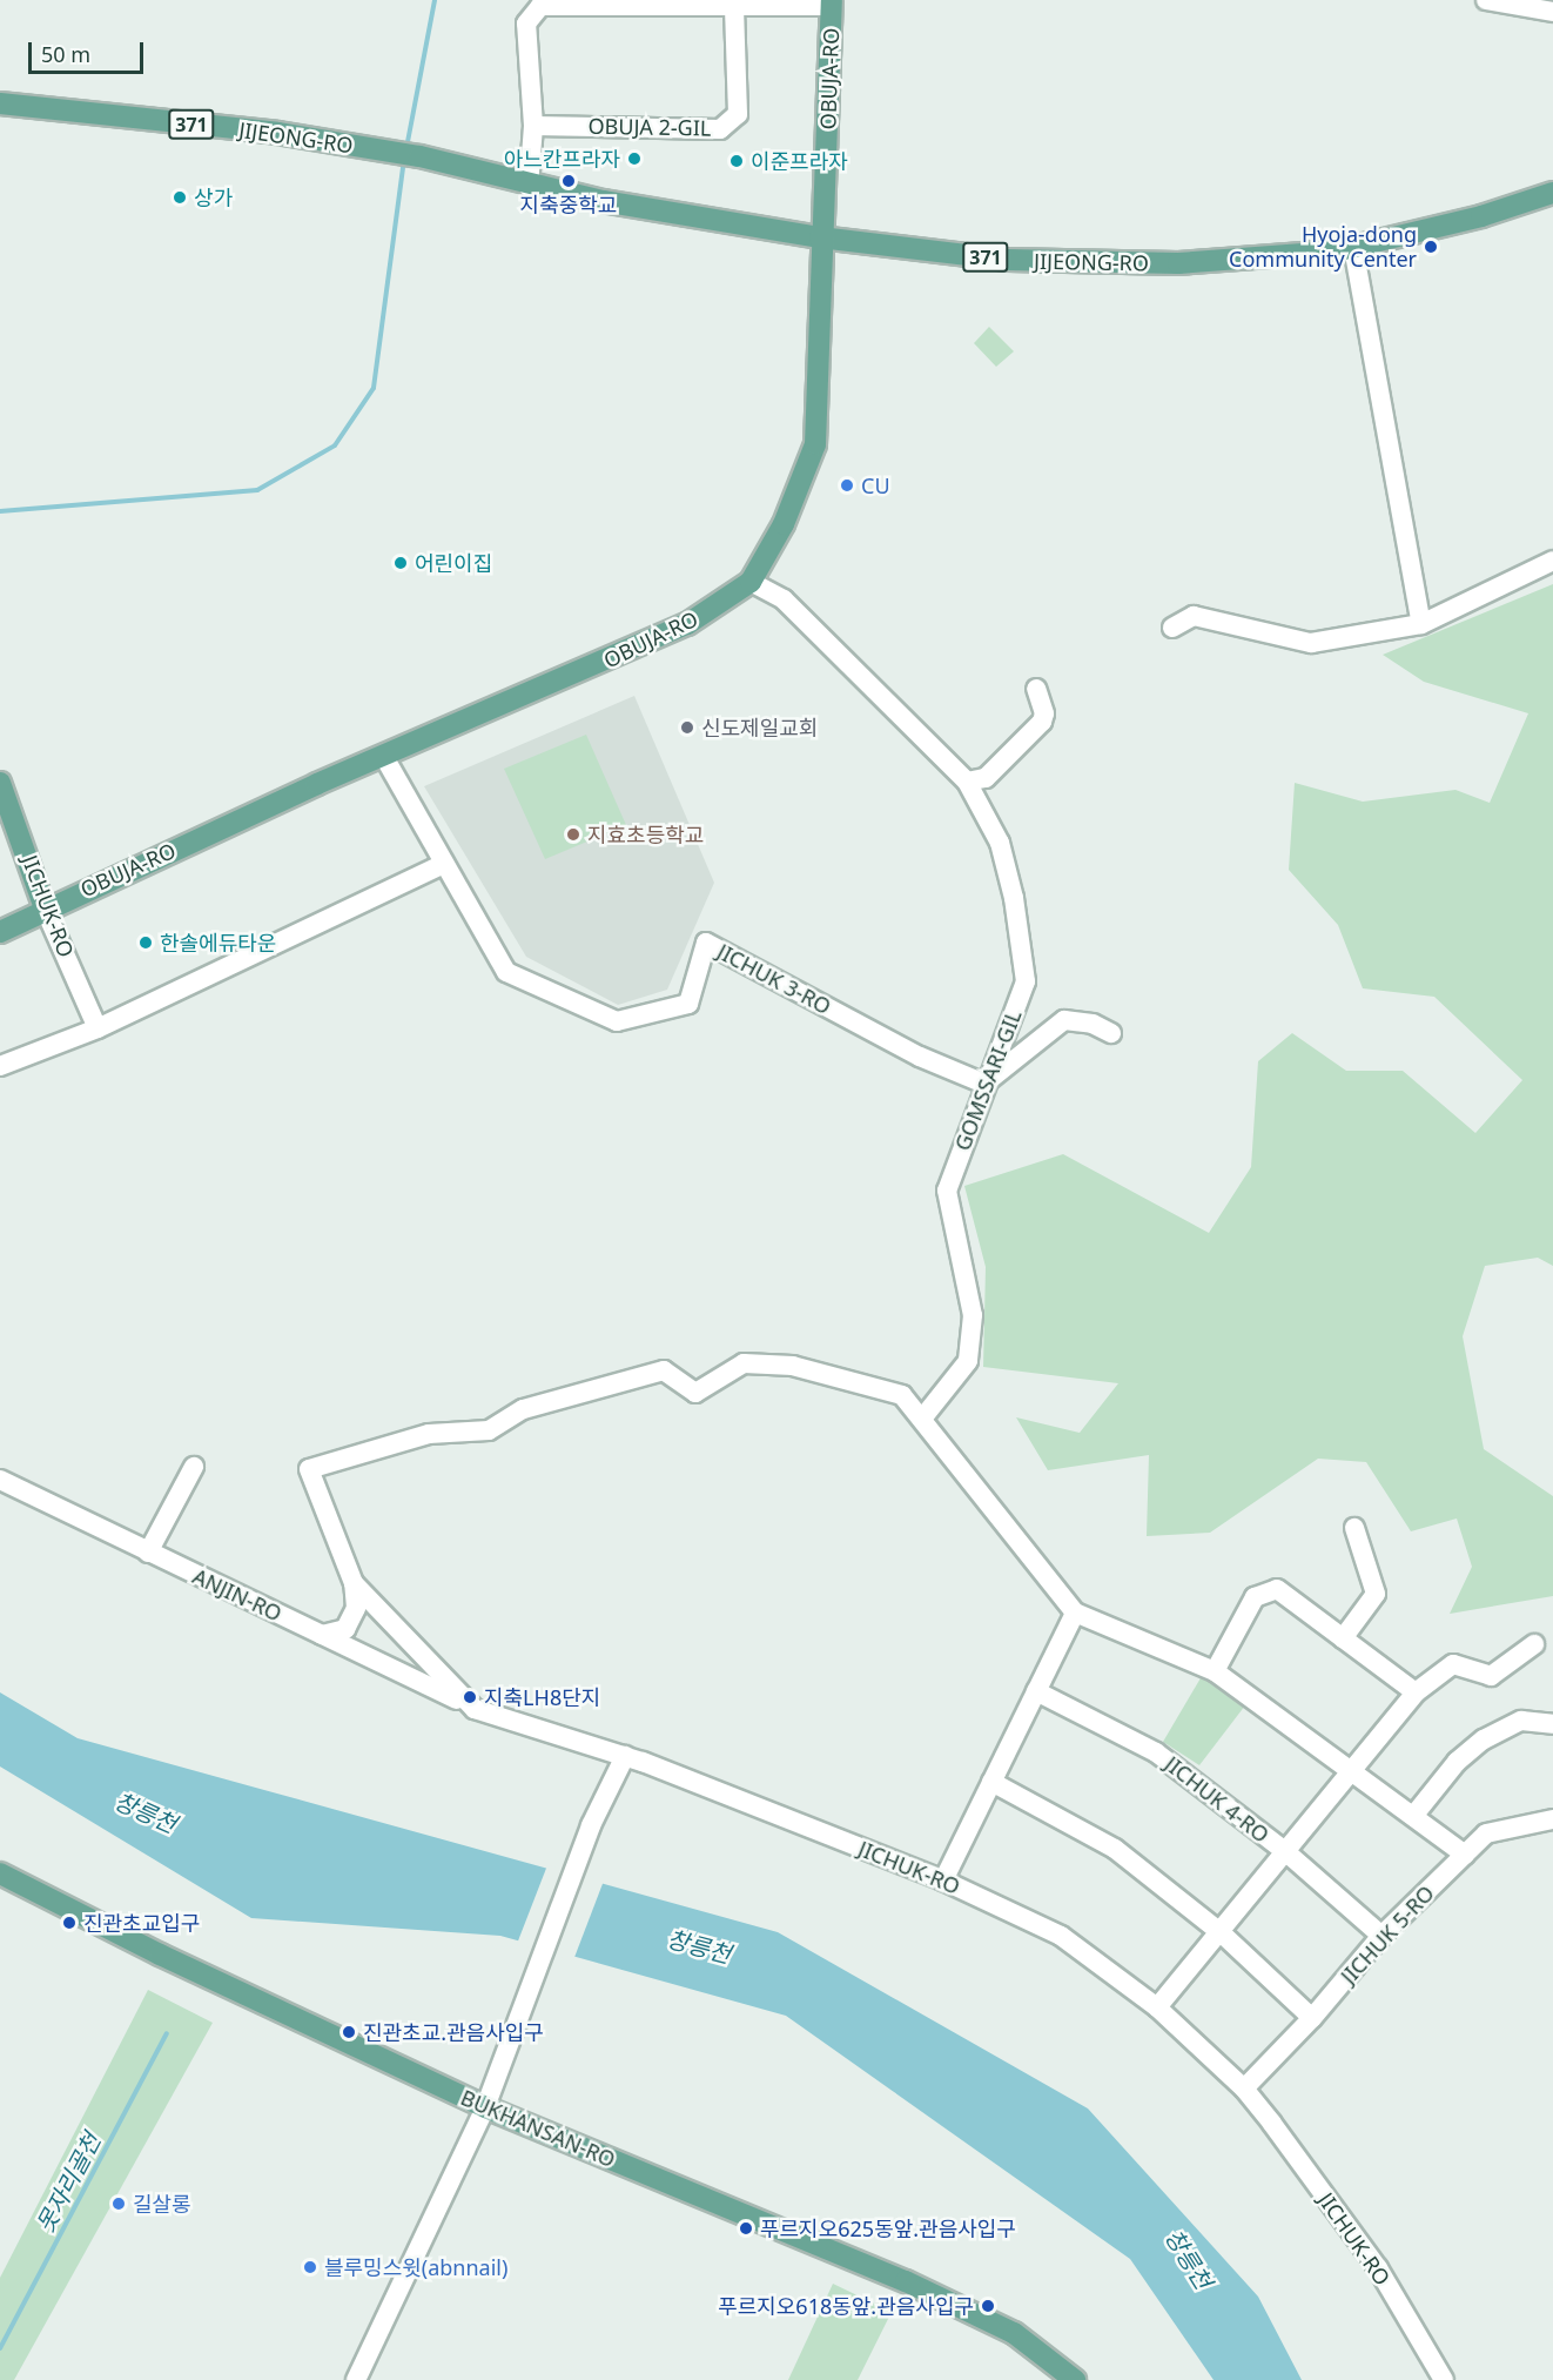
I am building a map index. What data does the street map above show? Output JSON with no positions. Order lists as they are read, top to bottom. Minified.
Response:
{"streets":{"main road":["OBUJA-RO","371","JIJEONG-RO","JICHUK-RO","BUKHANSAN-RO"],"street":["OBUJA 2-GIL","JICHUK 3-RO","GOMSSARI-GIL","ANJIN-RO","JICHUK 4-RO","JICHUK 5-RO"]},"crossings":[["OBUJA-RO","JIJEONG-RO"],["OBUJA-RO","JICHUK-RO"],["OBUJA-RO","JICHUK 3-RO"],["OBUJA-RO","GOMSSARI-GIL"],["JICHUK-RO","GOMSSARI-GIL"],["JICHUK-RO","ANJIN-RO"],["JICHUK-RO","JICHUK 5-RO"],["JICHUK 3-RO","GOMSSARI-GIL"],["JICHUK 4-RO","JICHUK 5-RO"]],"water":["창릉천","못자리골천"],"places":["아느칸프라자","이준프라자","지축중학교","상가","Hyoja-dong Community Center","CU","어린이집","신도제일교회","지효초등학교","한솔에듀타운","지축LH8단지","진관초교입구","진관초교.관음사입구","길살롱","푸르지오625동앞.관음사입구","블루밍스윗(abnnail)","푸르지오618동앞.관음사입구"],"scale_bar":"50 m"}
